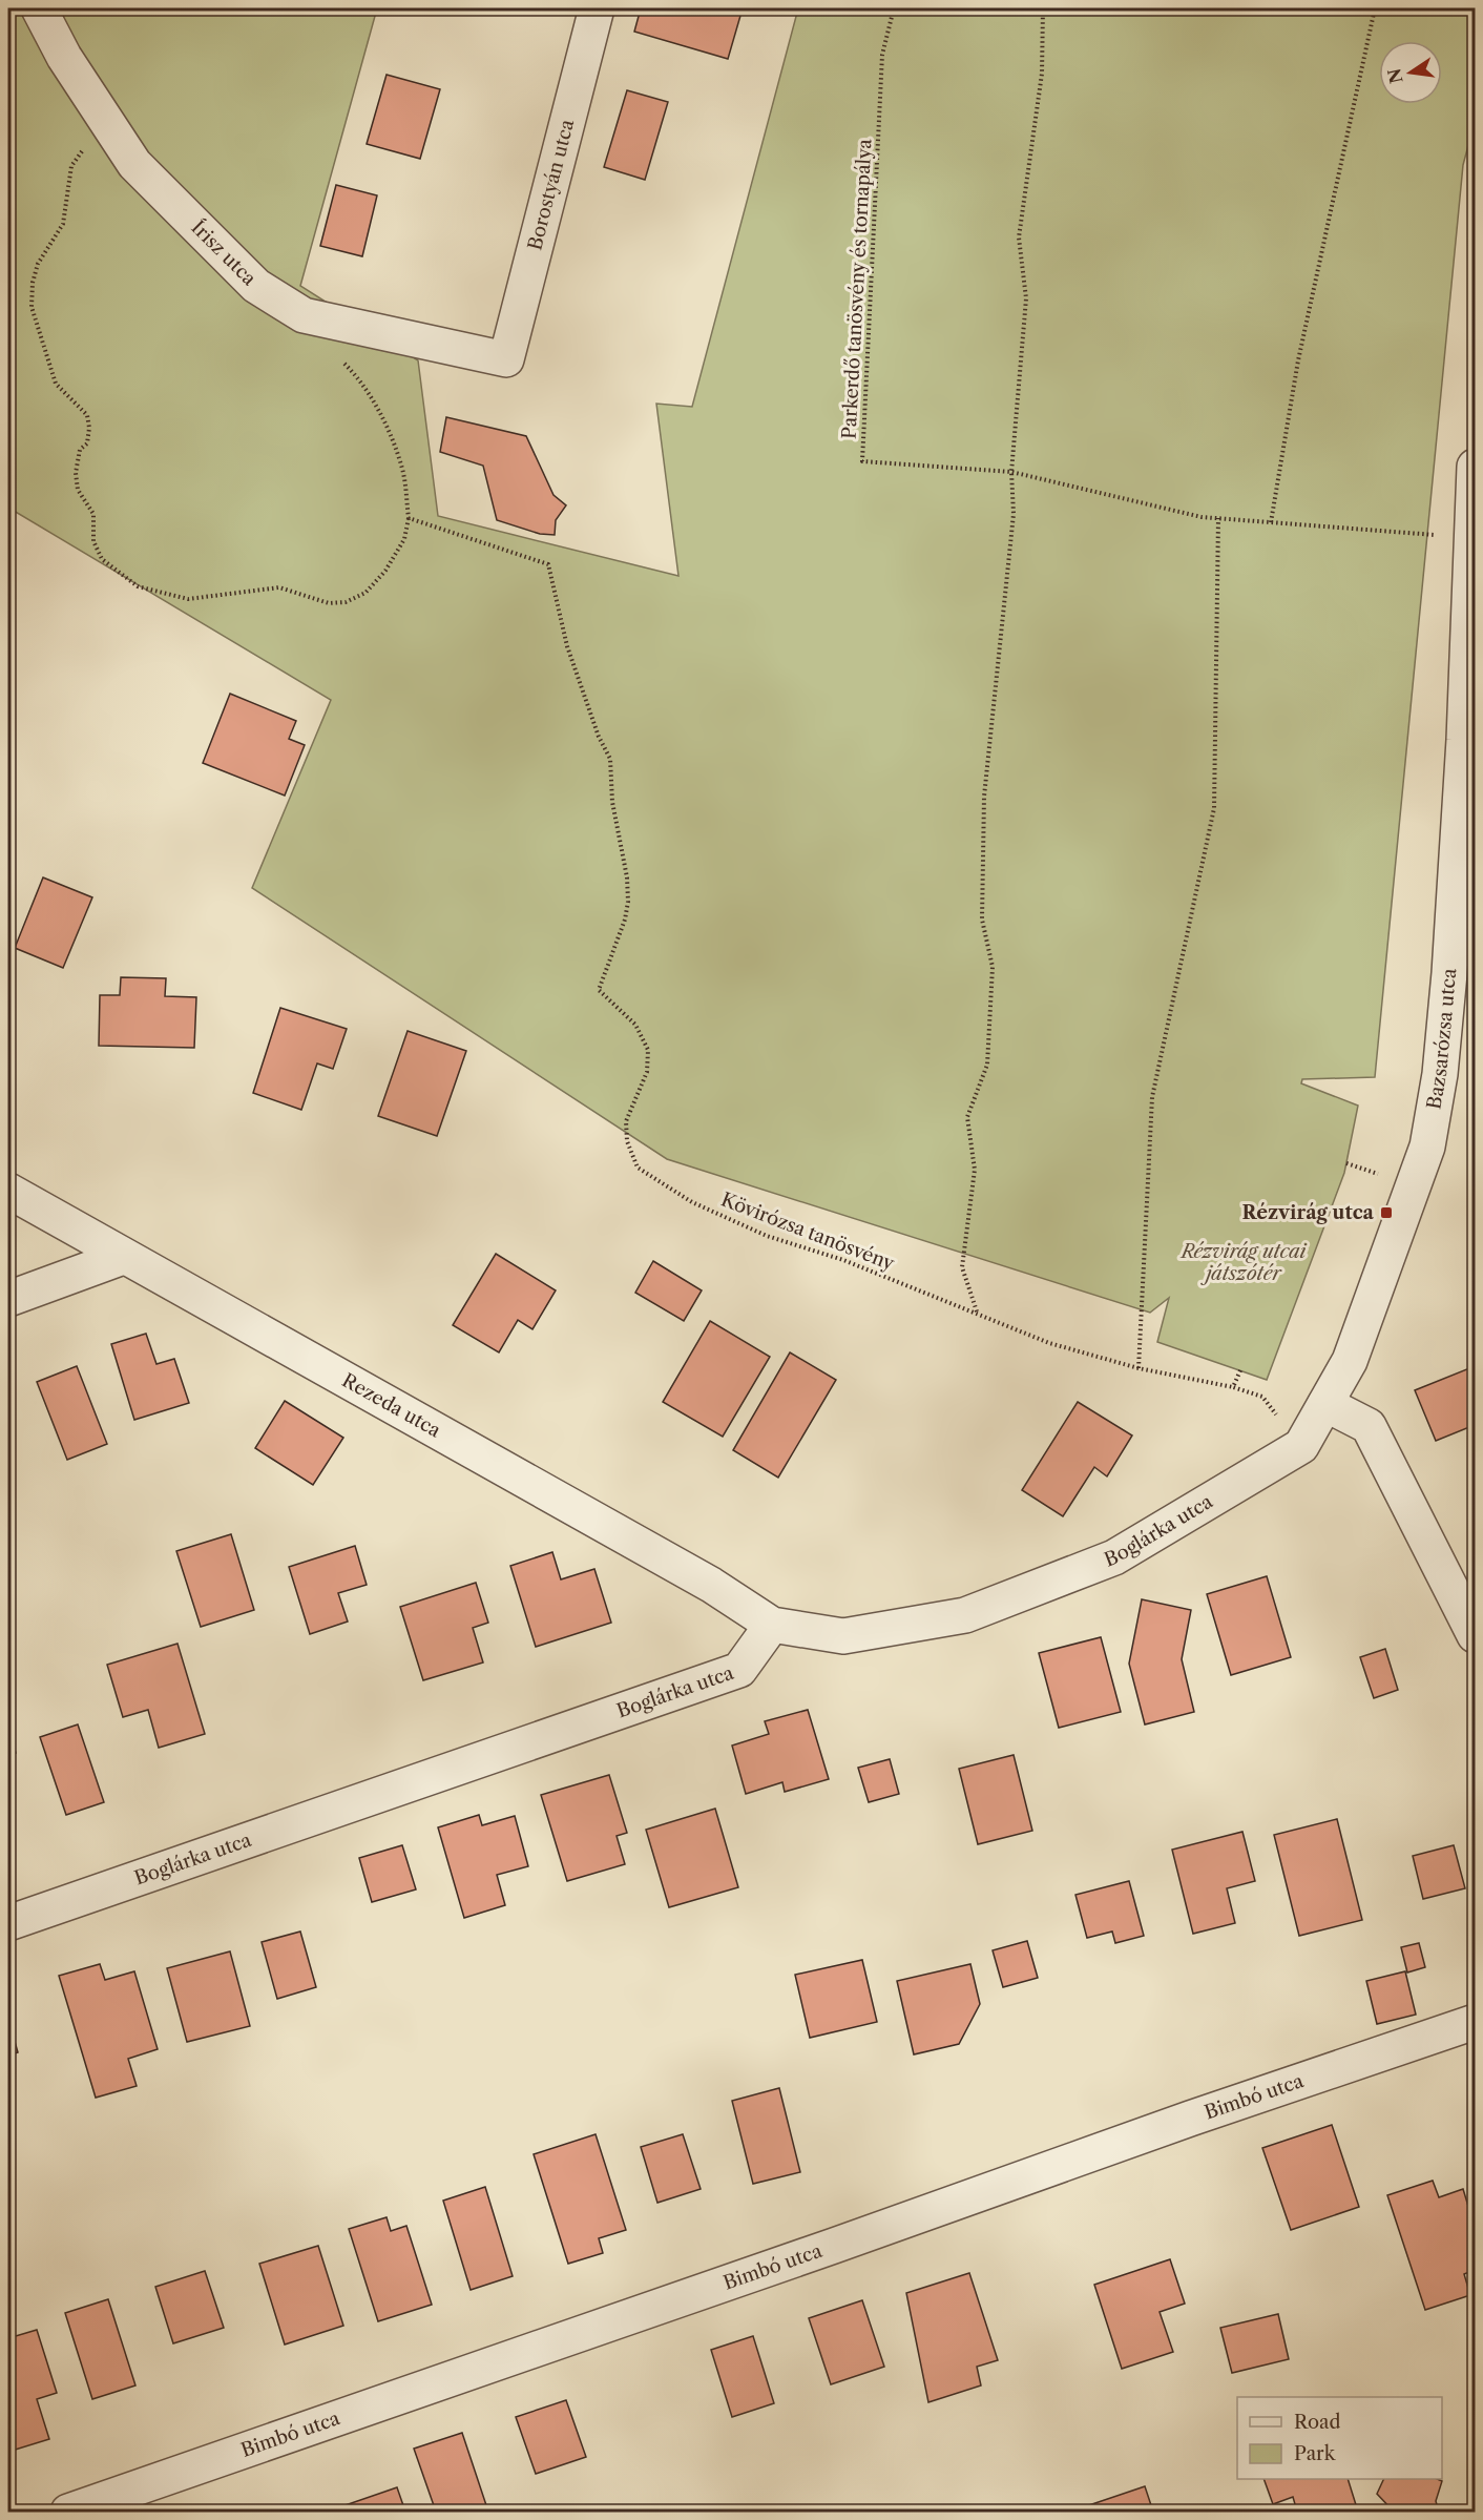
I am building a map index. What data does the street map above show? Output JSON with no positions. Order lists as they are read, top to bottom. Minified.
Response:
{"streets":{"street":["Borostyán utca","Írisz utca","Bazsarózsa utca","Rezeda utca","Boglárka utca","Bimbó utca"],"path":["Parkerdő tanösvény és tornapálya","Kövirózsa tanösvény"]},"crossings":[["Borostyán utca","Írisz utca"],["Parkerdő tanösvény és tornapálya","Bazsarózsa utca"],["Bazsarózsa utca","Boglárka utca"],["Kövirózsa tanösvény","Boglárka utca"],["Rezeda utca","Boglárka utca"]],"parks":["Rézvirág utcai játszótér"],"places":{"transit":["Rézvirág utca"]},"legend":["Road","Park"],"north":"left"}
